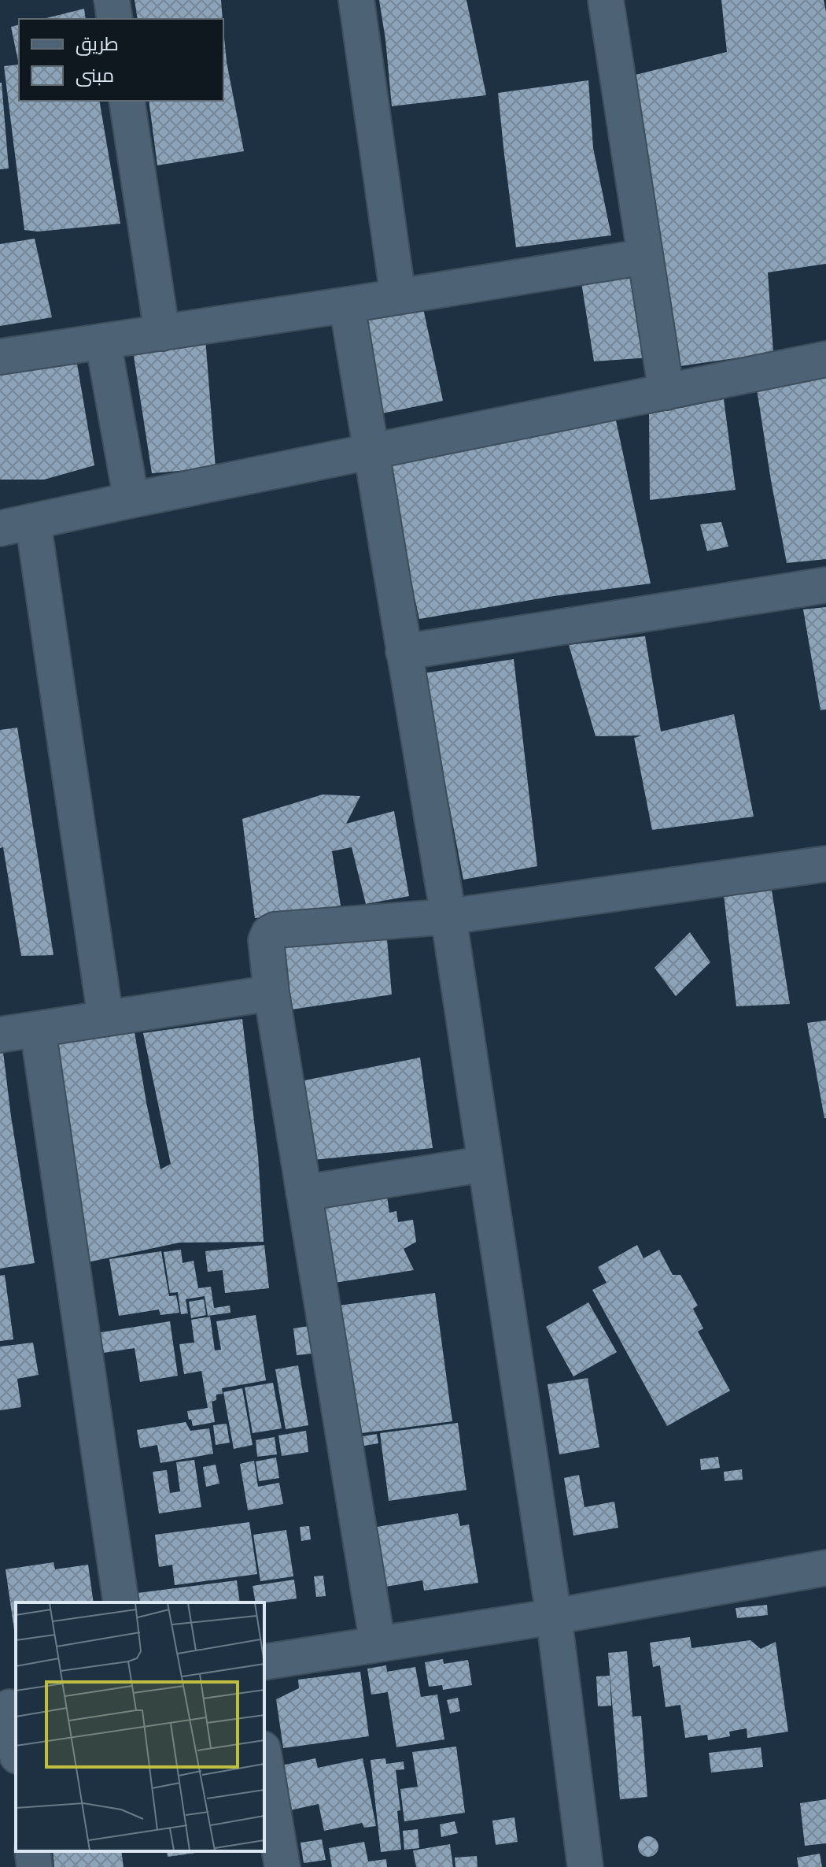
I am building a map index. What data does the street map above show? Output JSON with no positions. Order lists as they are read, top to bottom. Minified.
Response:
{"legend":["طريق","مبنى"]}
